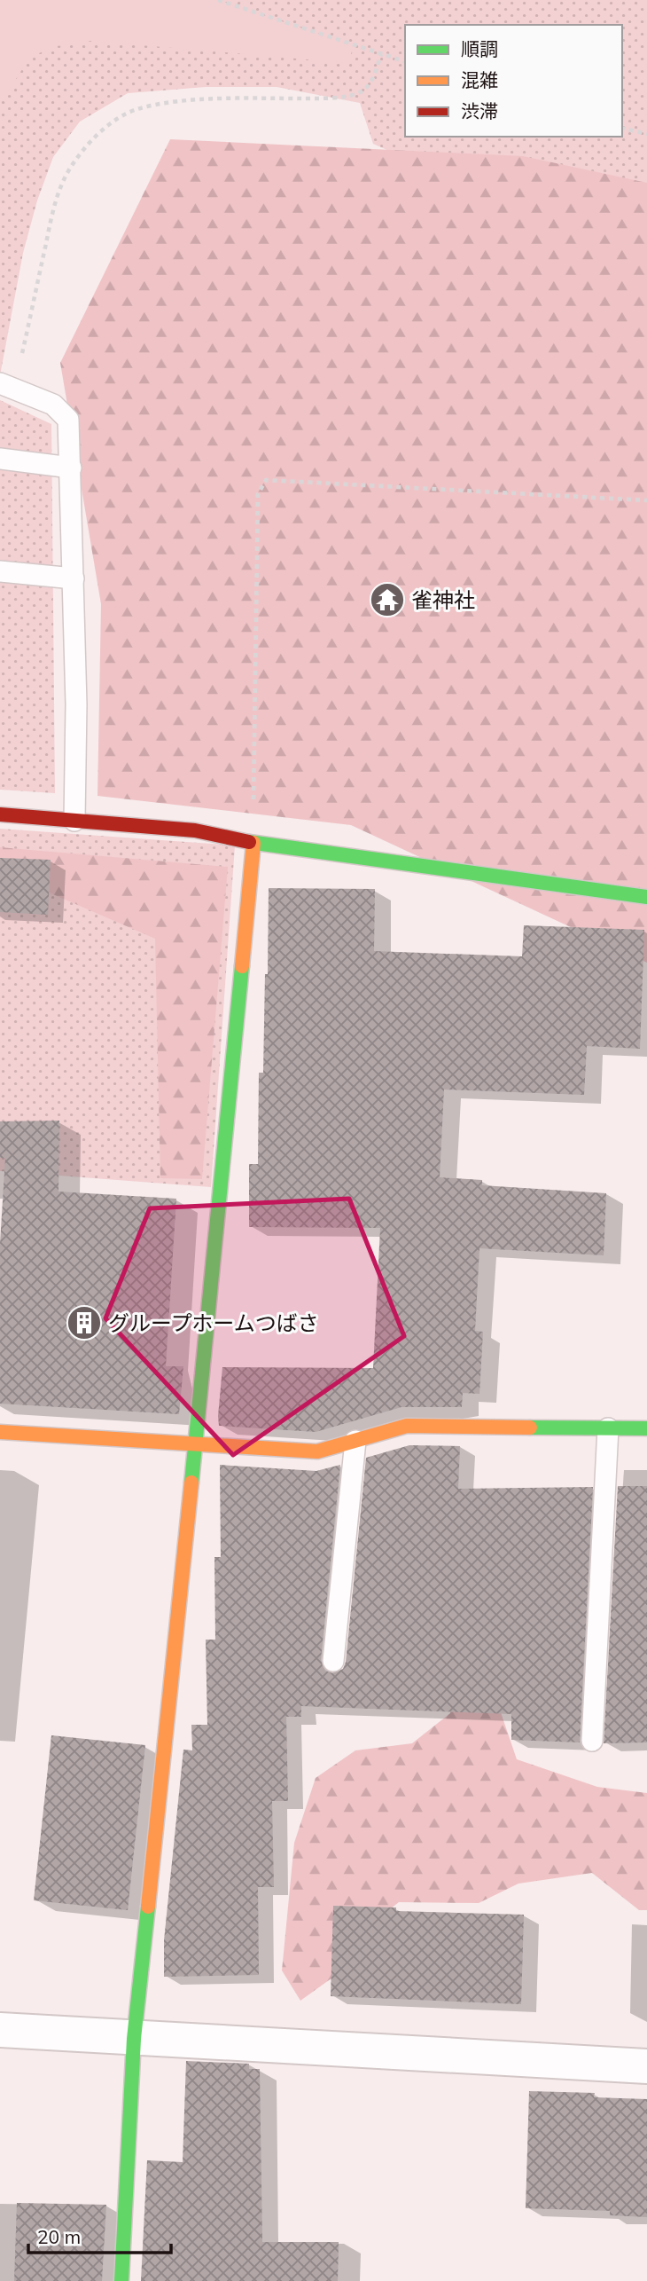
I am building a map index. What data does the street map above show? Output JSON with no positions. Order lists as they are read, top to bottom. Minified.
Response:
{"places":{"temple":["雀神社"],"building":["グループホームつばさ"]},"legend":["順調","混雑","渋滞"],"scale_bar":"20 m"}
